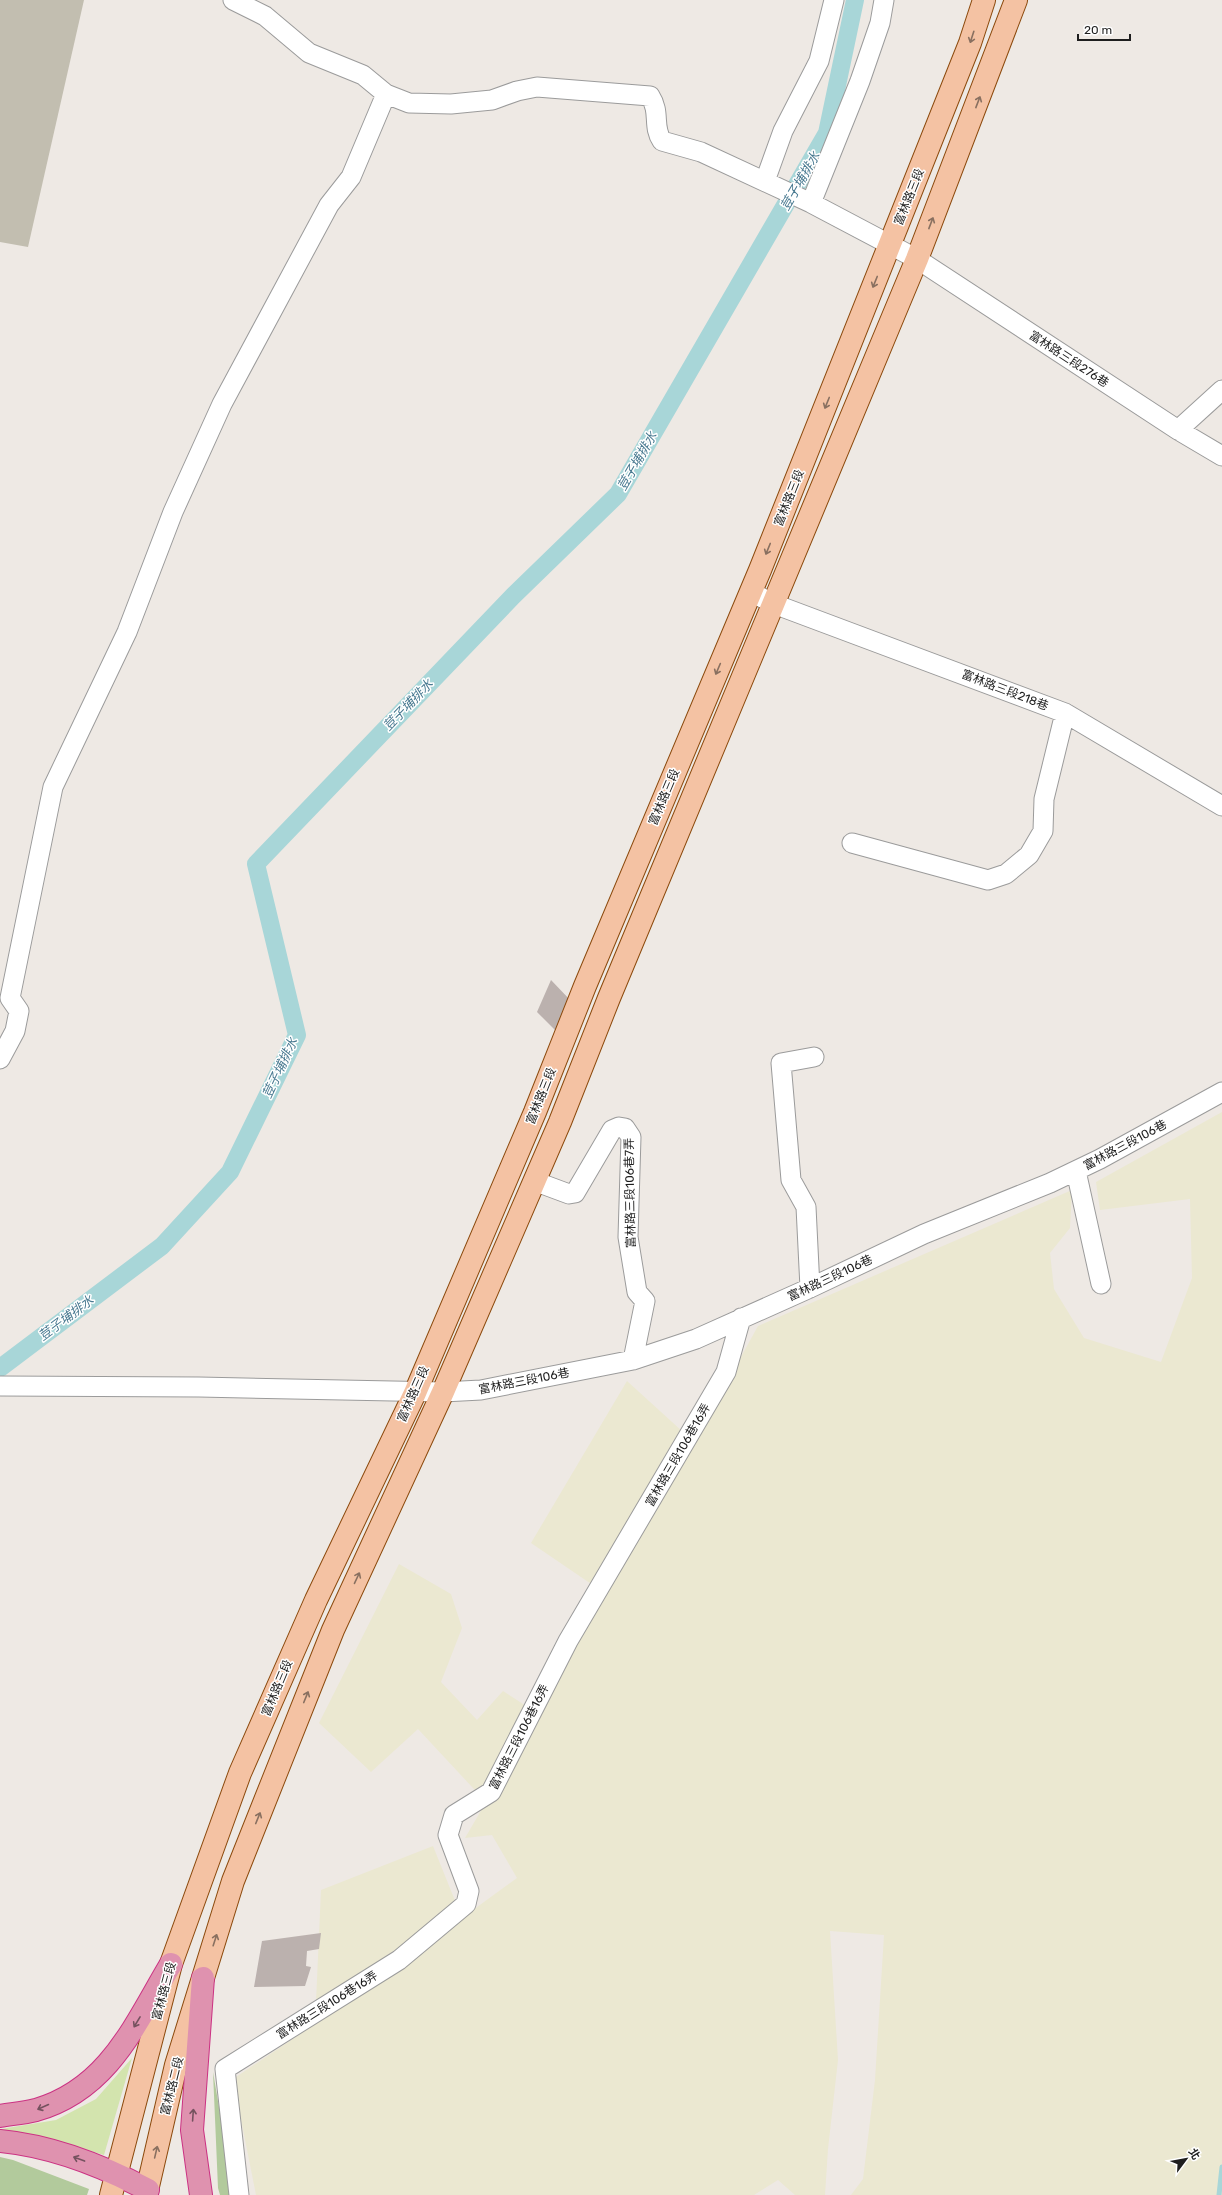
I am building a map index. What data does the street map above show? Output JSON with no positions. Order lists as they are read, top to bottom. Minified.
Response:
{"streets":{"main road":["富林路三段","富林路二段"],"street":["富林路三段276巷","富林路三段218巷","富林路三段106巷","富林路三段106巷7弄","富林路三段106巷16弄"]},"crossings":[["富林路三段","富林路三段276巷"],["富林路三段","富林路三段218巷"],["富林路三段","富林路三段106巷"],["富林路三段106巷","富林路三段106巷7弄"],["富林路三段106巷","富林路三段106巷16弄"]],"one_way":["富林路二段"],"water":["荳子埔排水"],"scale_bar":"20 m","north":"top right"}
